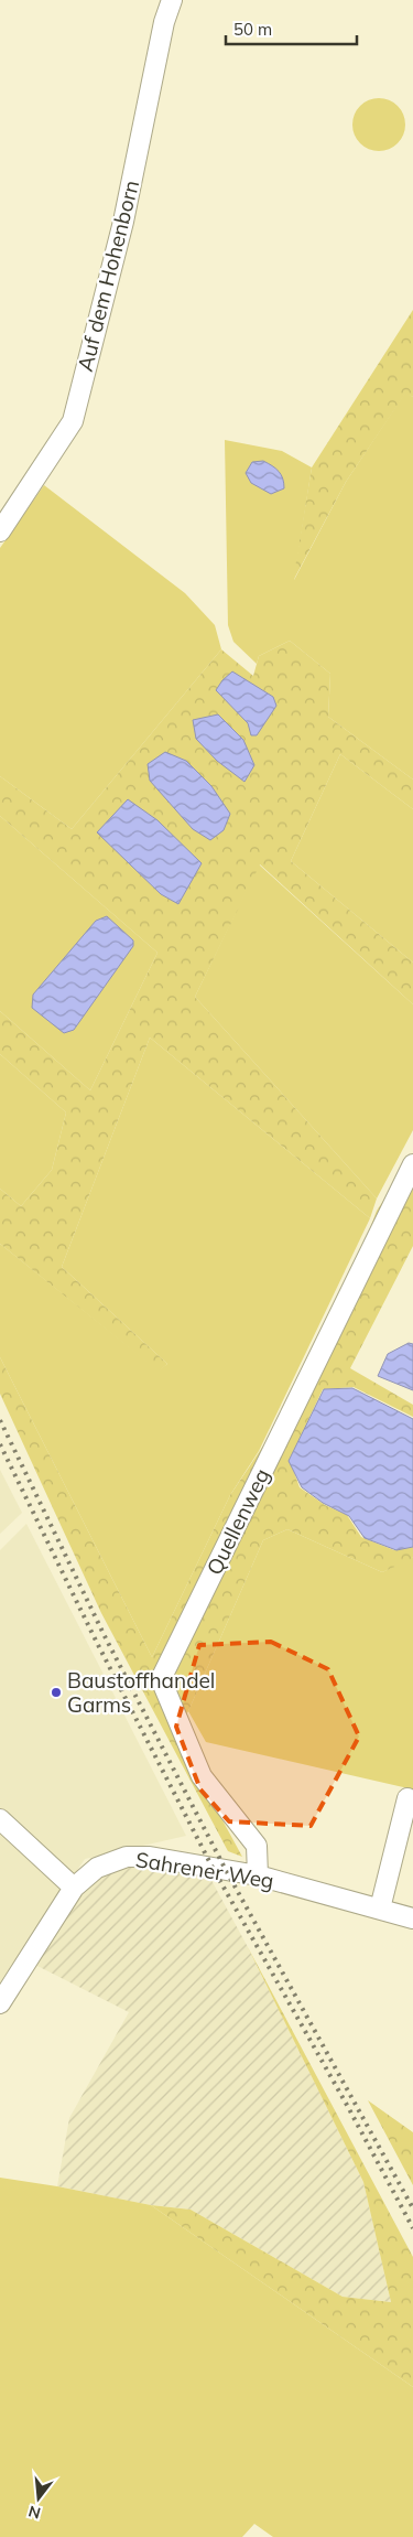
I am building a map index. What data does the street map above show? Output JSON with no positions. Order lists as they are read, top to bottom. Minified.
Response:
{"streets":{"street":["Auf dem Hohenborn","Quellenweg","Sahrener Weg"]},"crossings":[["Quellenweg","Sahrener Weg"]],"places":["Baustoffhandel Garms"],"scale_bar":"50 m","north":"bottom"}
